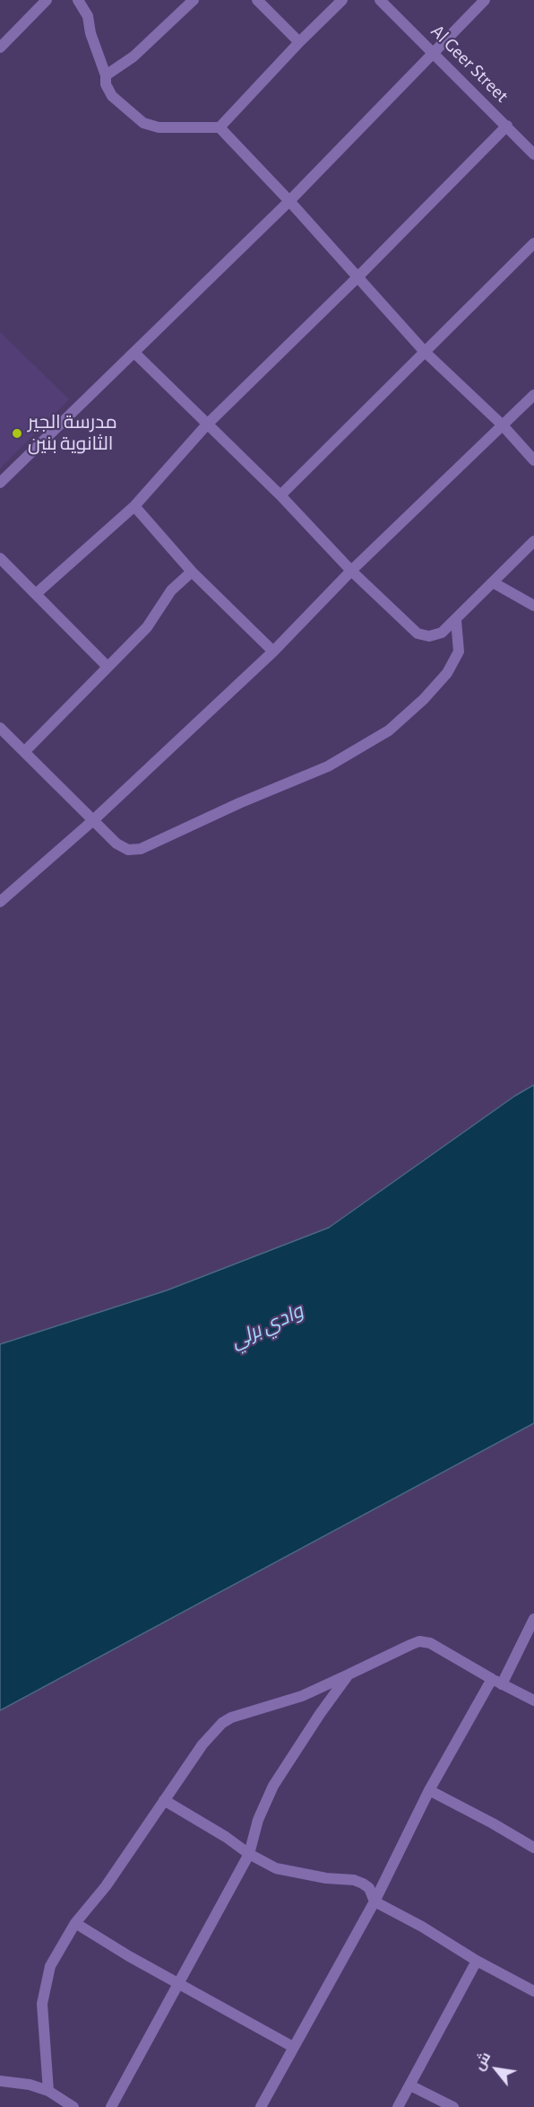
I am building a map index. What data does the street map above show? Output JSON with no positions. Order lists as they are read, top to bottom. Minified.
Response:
{"streets":{"street":["Al Geer Street"]},"water":["وادي برلي"],"places":["مدرسة الجير الثانوية بنين"],"north":"top left"}
